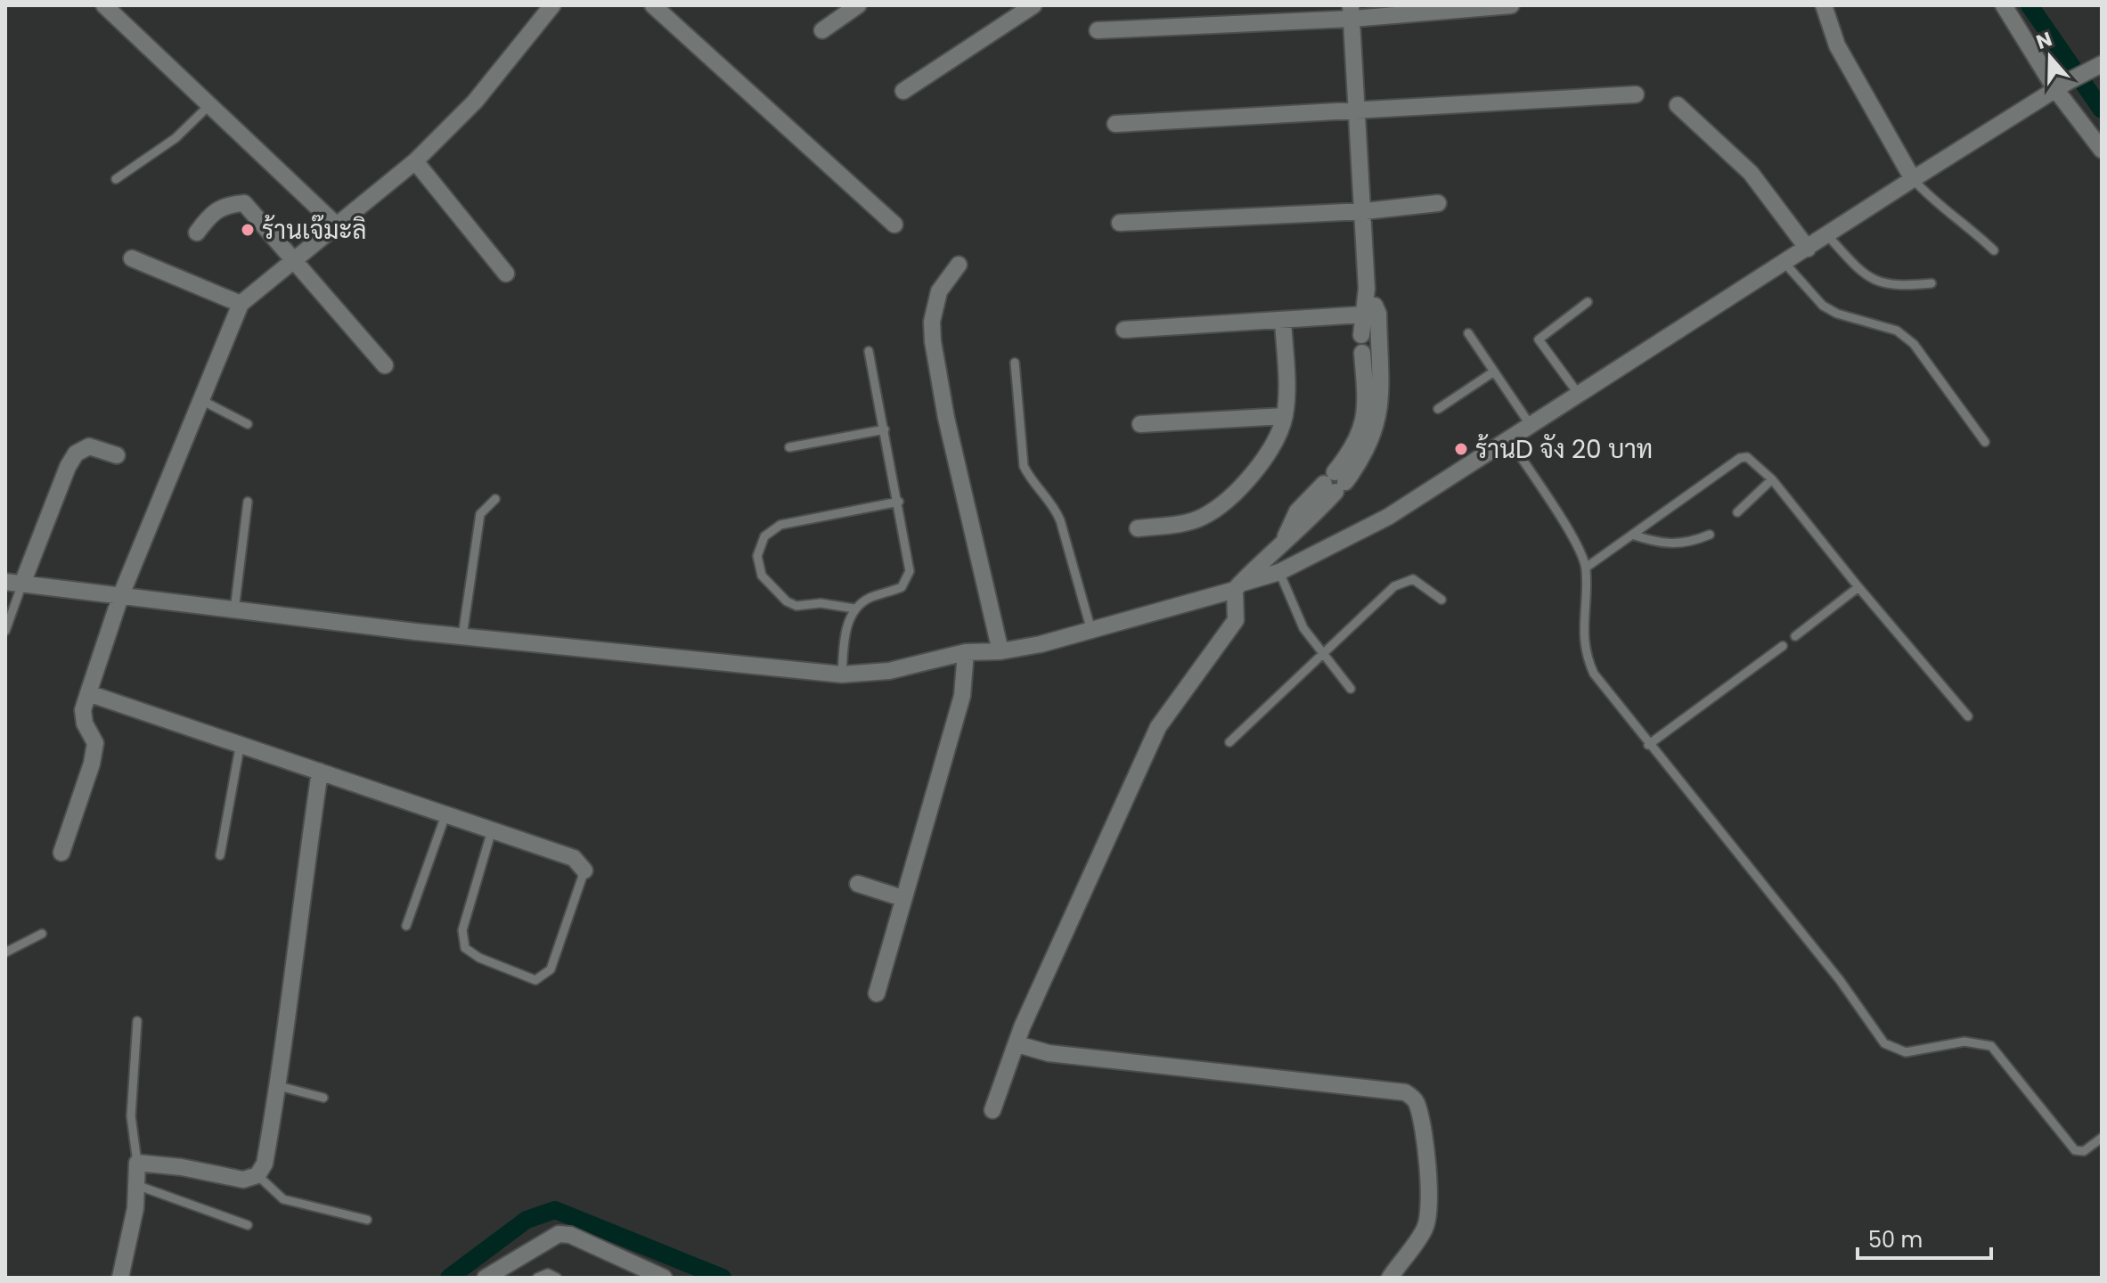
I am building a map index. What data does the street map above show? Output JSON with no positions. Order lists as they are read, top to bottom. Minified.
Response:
{"places":["ร้านเจ๊มะลิ","ร้านD จัง 20 บาท"],"scale_bar":"50 m","north":"top"}
